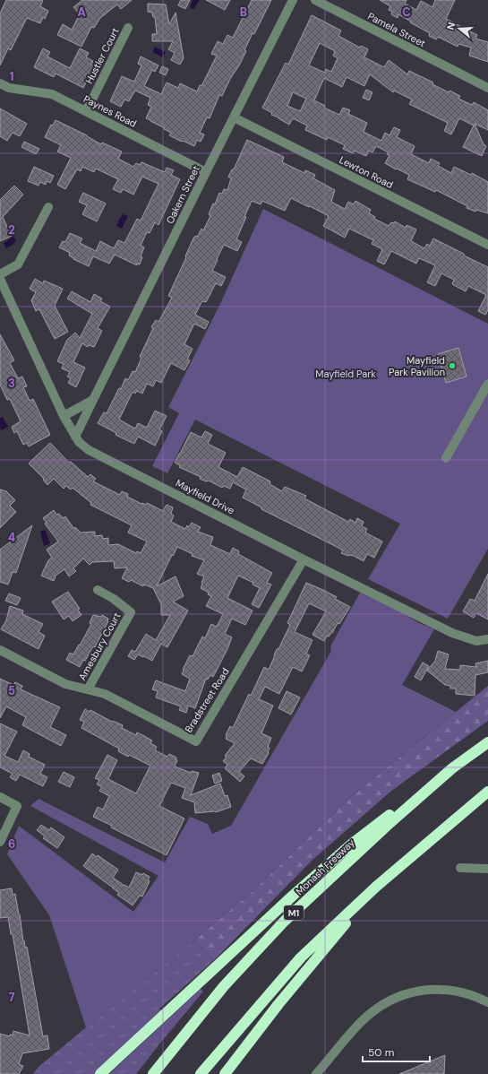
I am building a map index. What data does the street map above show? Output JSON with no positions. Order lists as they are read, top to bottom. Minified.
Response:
{"streets":{"highway":["Monash Freeway","M1"],"street":["Pamela Street","Hustler Court","Paynes Road","Lewton Road","Oakern Street","Mayfield Drive","Amesbury Court","Bradstreet Road"]},"crossings":[["Hustler Court","Paynes Road"],["Paynes Road","Oakern Street"],["Lewton Road","Oakern Street"],["Oakern Street","Mayfield Drive"],["Mayfield Drive","Bradstreet Road"],["Amesbury Court","Bradstreet Road"]],"parks":["Mayfield Park"],"places":["Mayfield Park Pavilion"],"scale_bar":"50 m","north":"left","grid":{"columns":["A","B","C"],"rows":["1","2","3","4","5","6","7"]}}
